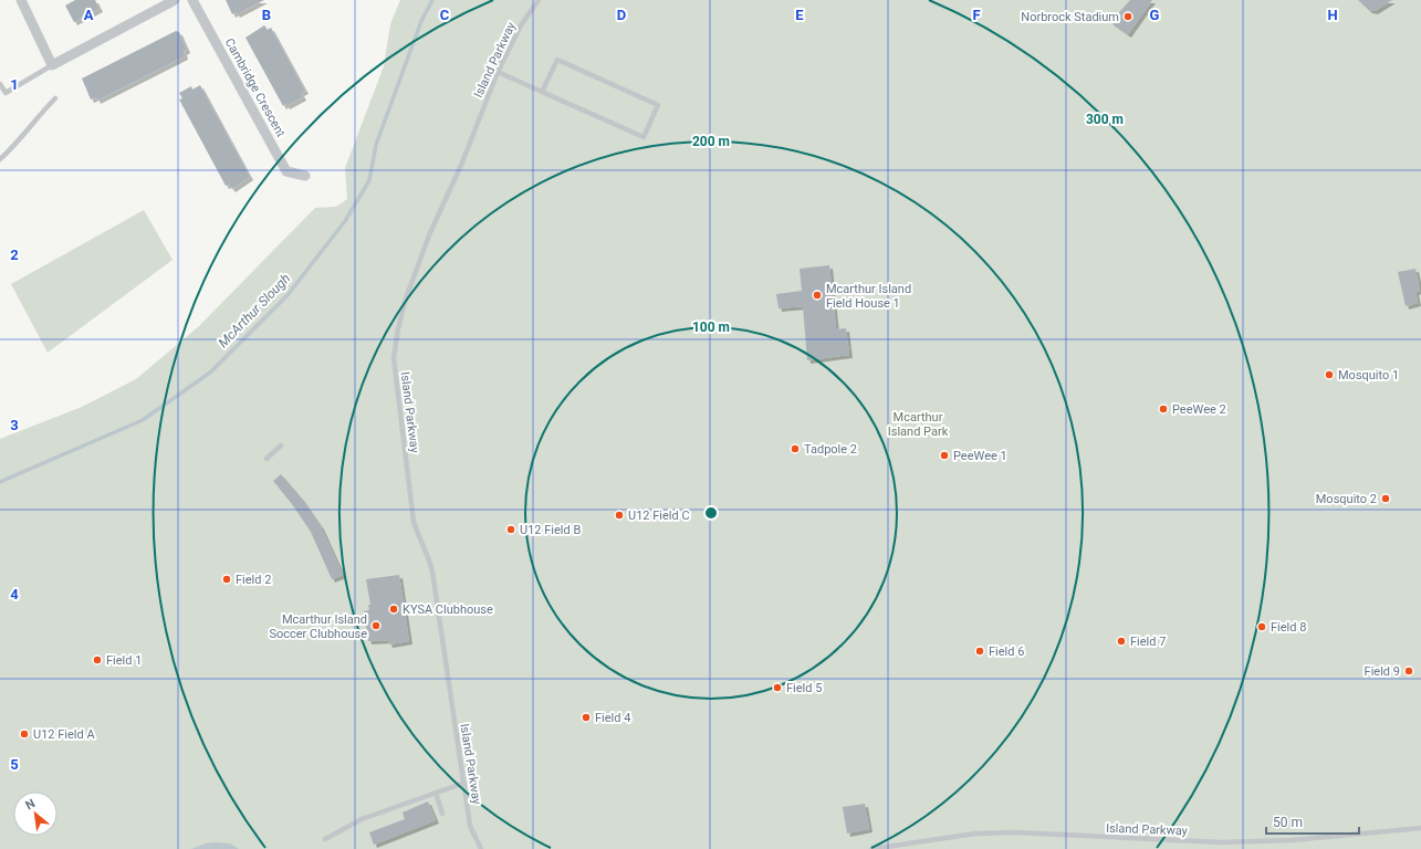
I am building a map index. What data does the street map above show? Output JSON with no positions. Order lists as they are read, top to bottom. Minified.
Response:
{"streets":{"street":["Cambridge Crescent"],"lane":["Island Parkway"]},"water":["McArthur Slough"],"parks":["Mcarthur Island Park"],"places":["Norbrock Stadium","Mcarthur Island Field House 1","Mosquito 1","PeeWee 2","Tadpole 2","PeeWee 1","Mosquito 2","U12 Field C","U12 Field B","Field 2","KYSA Clubhouse","Mcarthur Island Soccer Clubhouse","Field 8","Field 7","Field 6","Field 1","Field 9","Field 5","Field 4","U12 Field A"],"scale_bar":"50 m","north":"top left","grid":{"columns":["A","B","C","D","E","F","G","H"],"rows":["1","2","3","4","5"]},"rings":["300 m","200 m","100 m"]}
